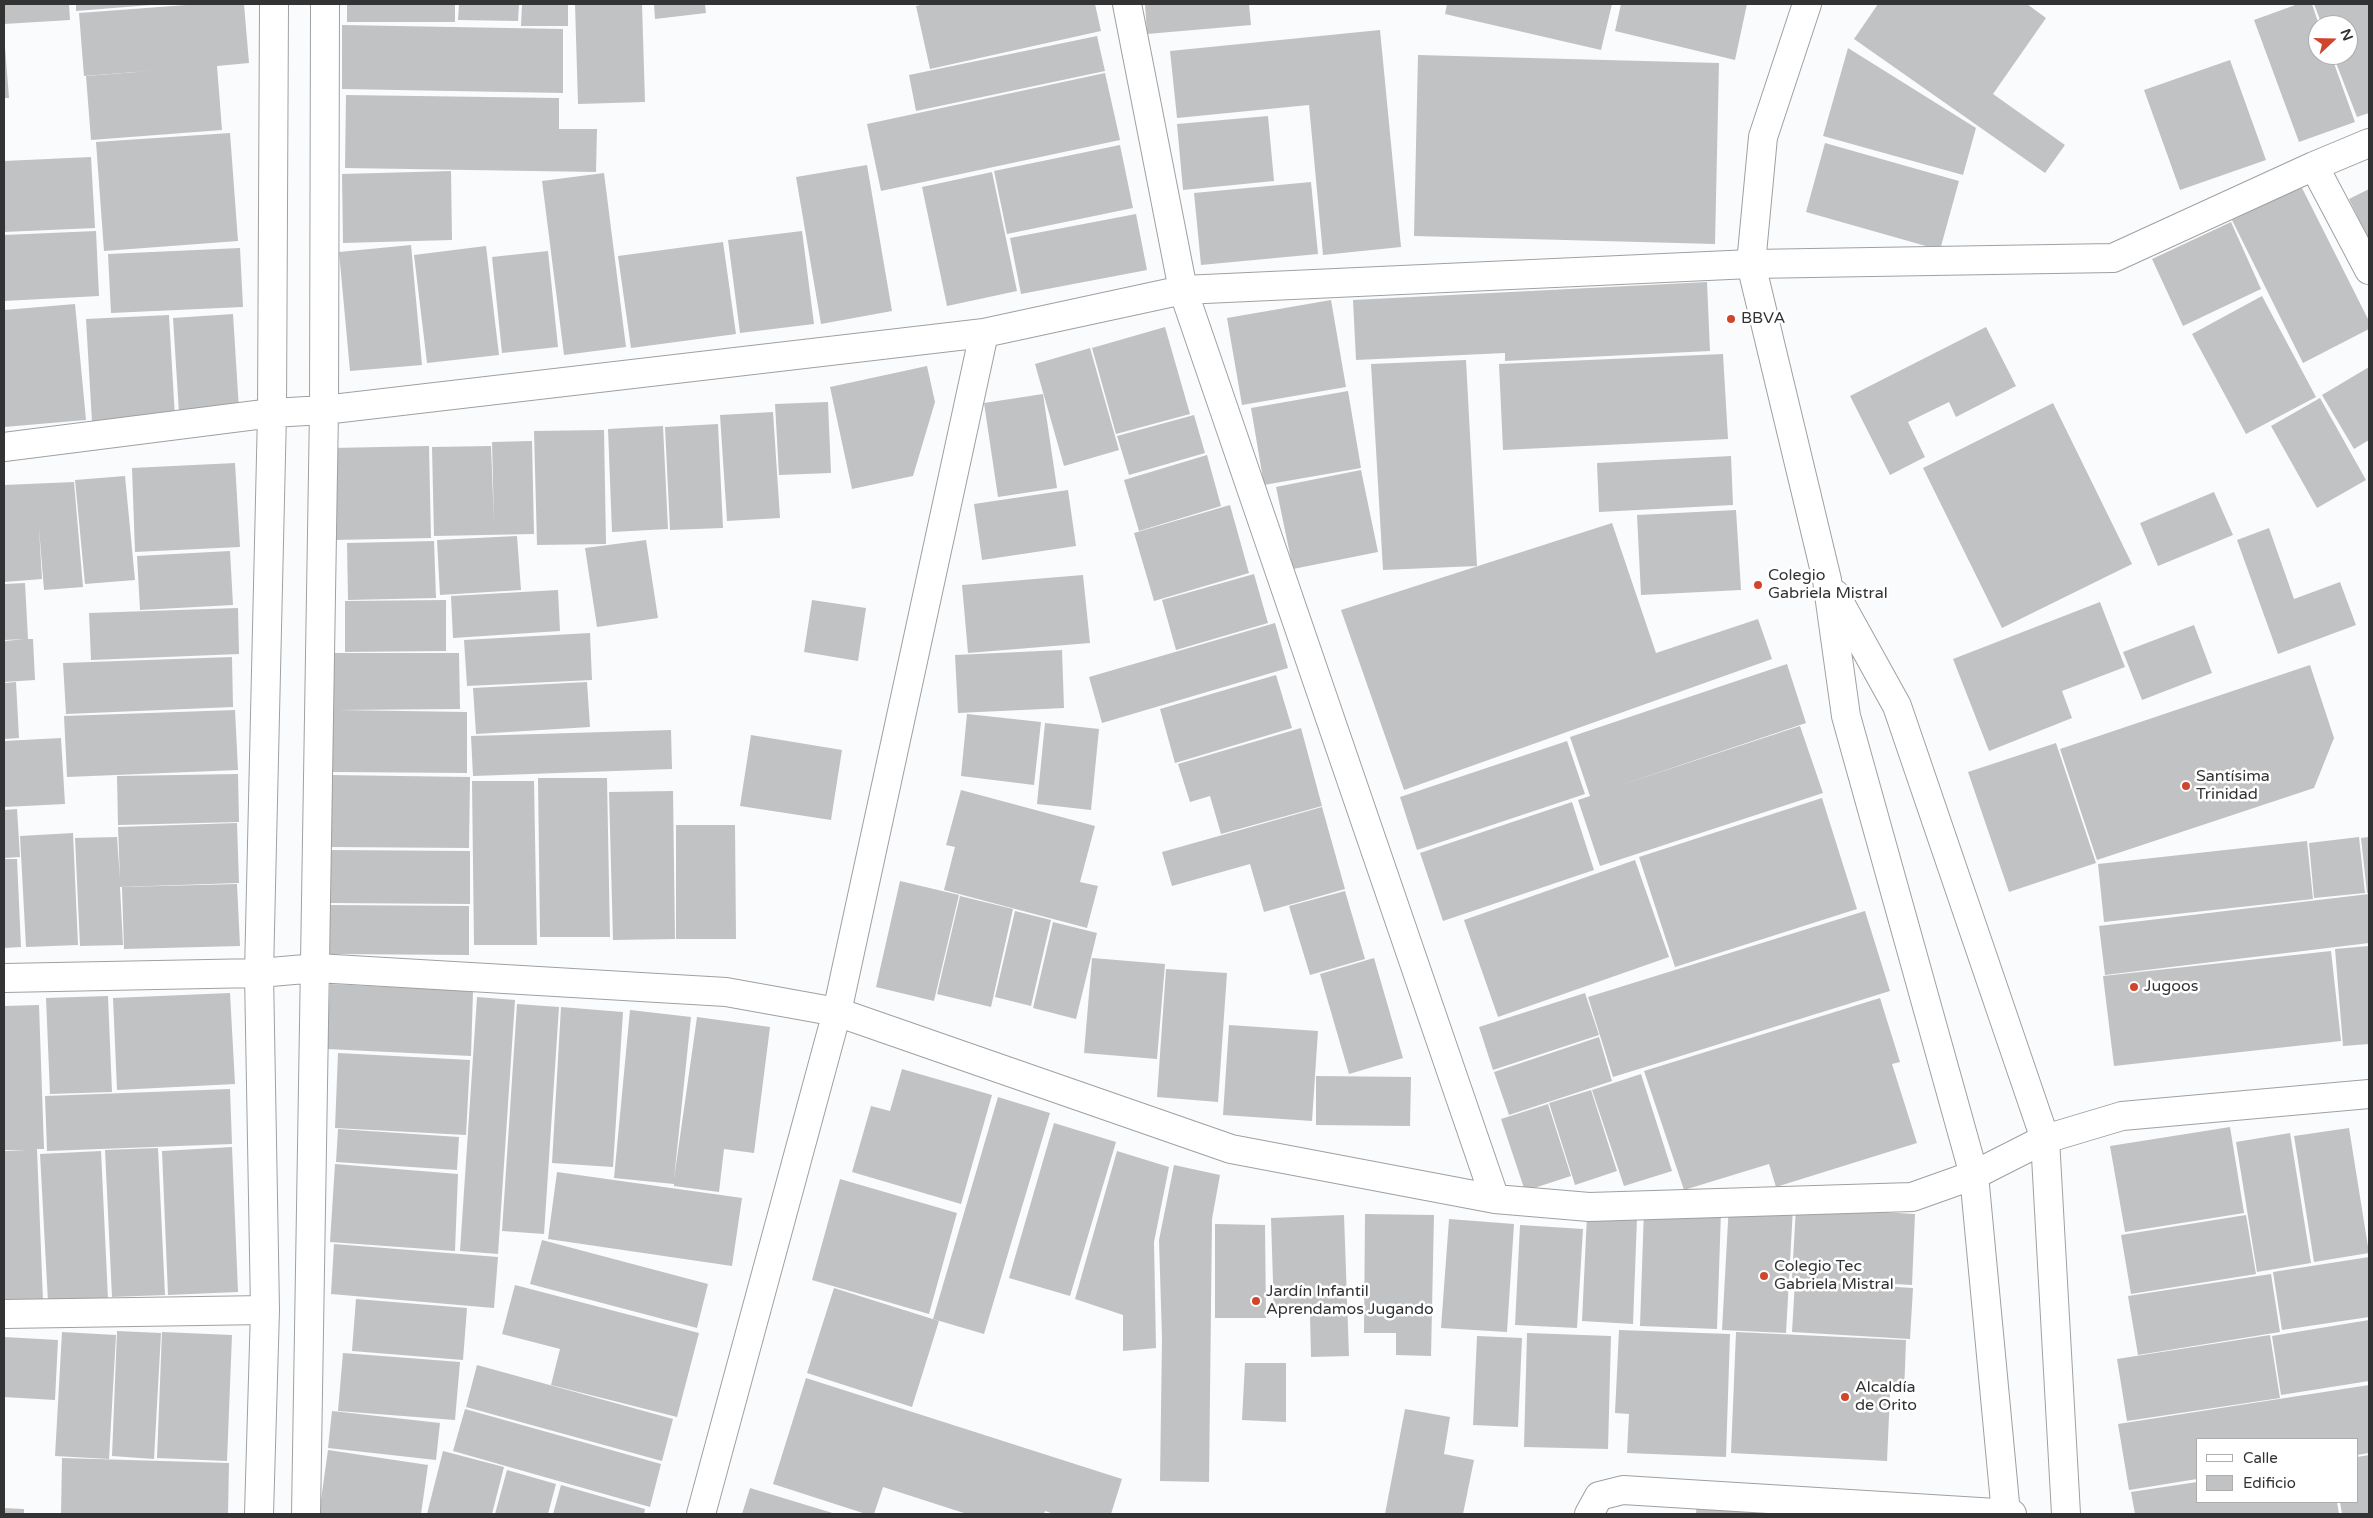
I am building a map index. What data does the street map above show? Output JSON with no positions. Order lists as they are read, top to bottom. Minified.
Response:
{"places":["BBVA","Colegio Gabriela Mistral","Santísima Trinidad","Jugoos","Colegio Tec Gabriela Mistral","Jardín Infantil Aprendamos Jugando","Alcaldía de Orito"],"legend":["Calle","Edificio"],"north":"right"}
